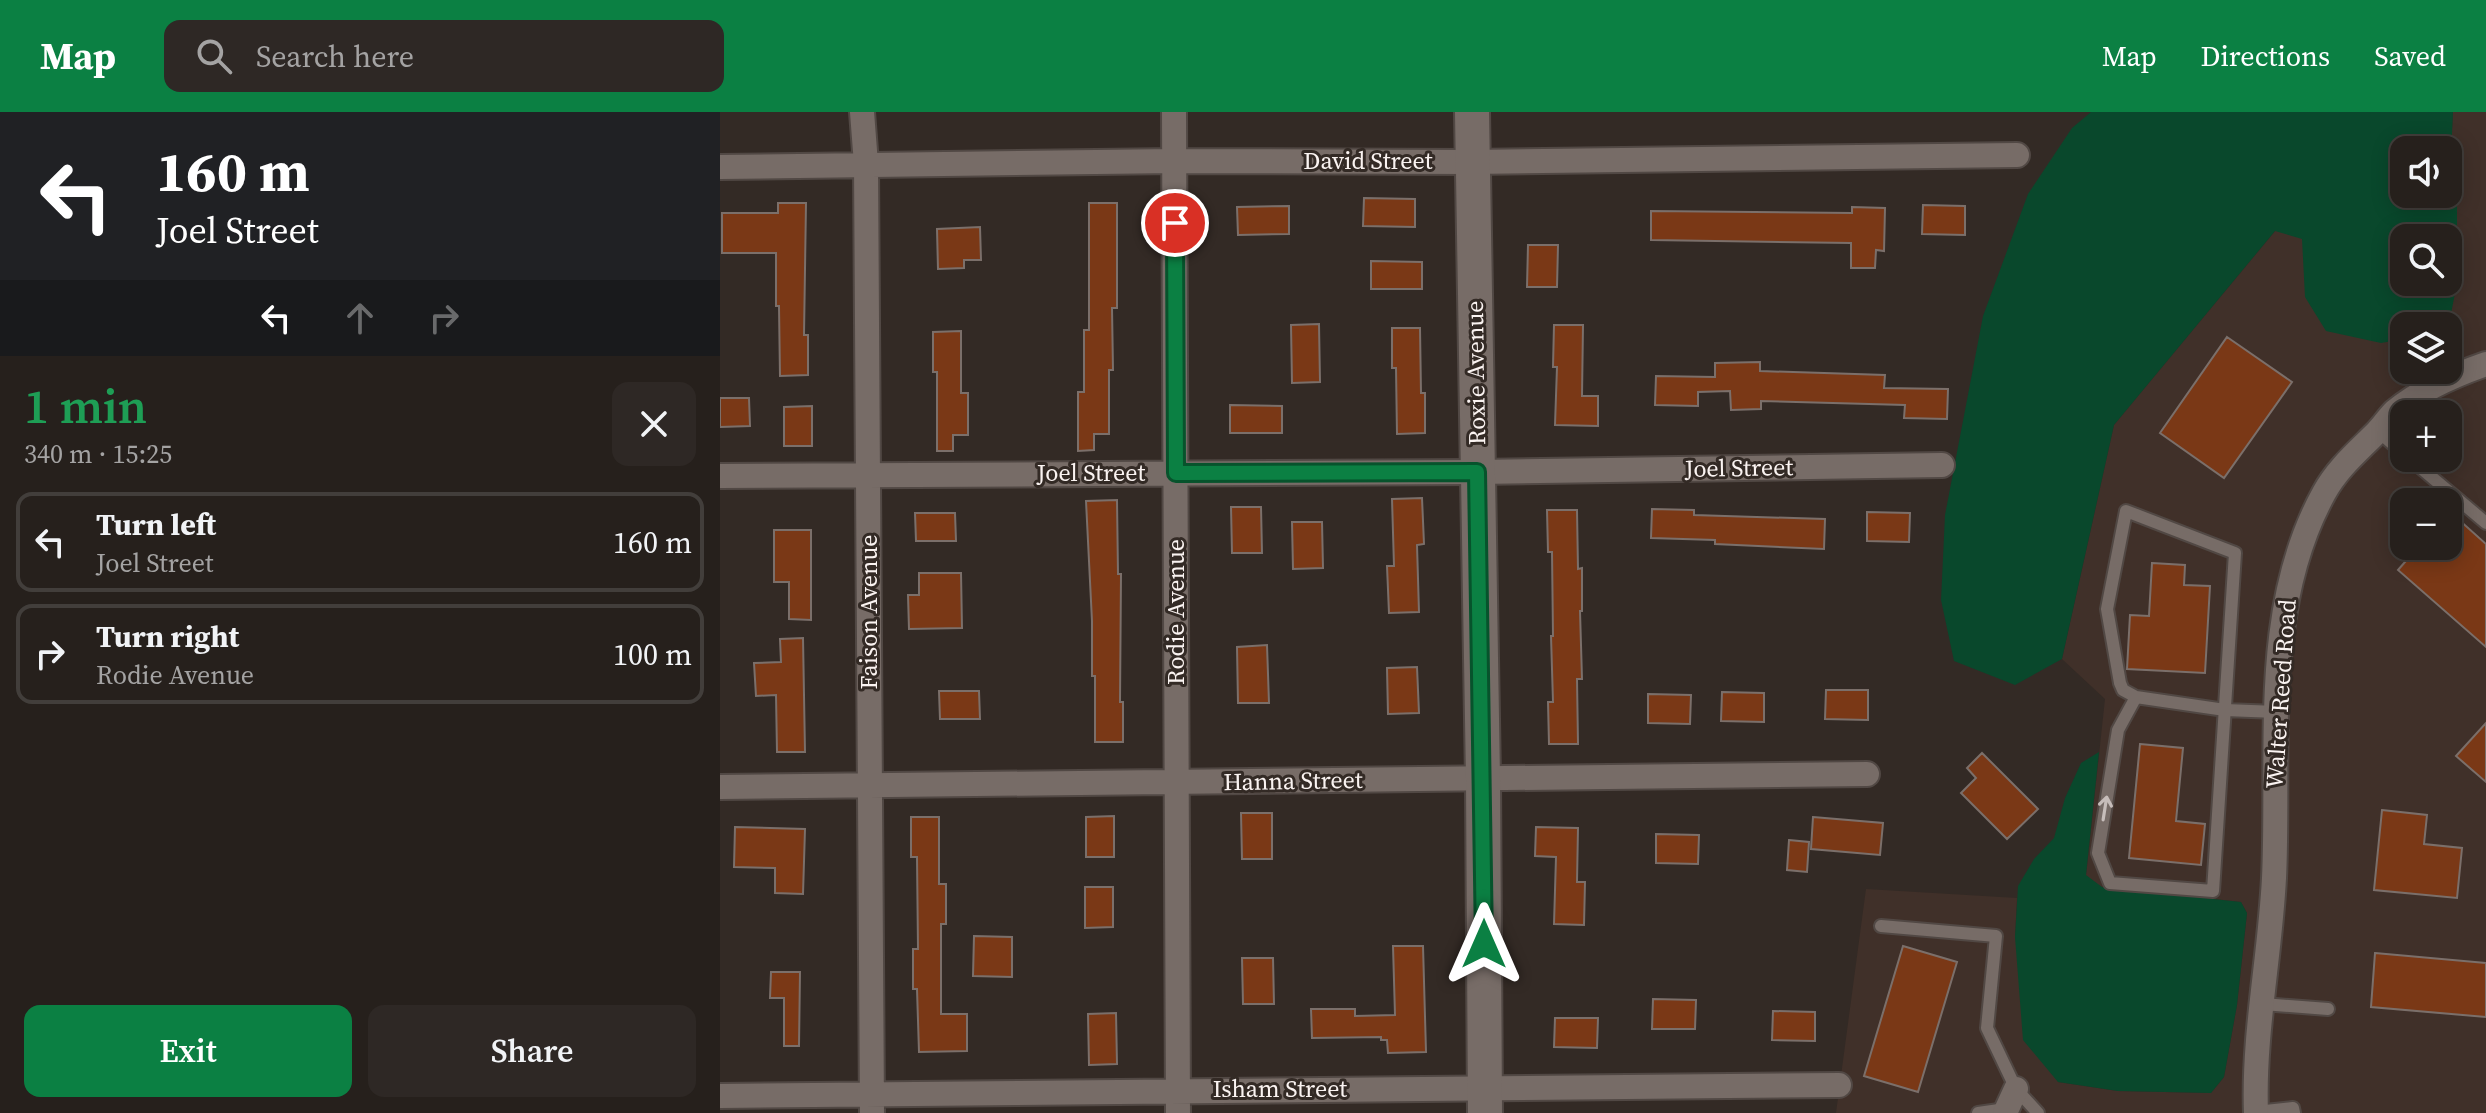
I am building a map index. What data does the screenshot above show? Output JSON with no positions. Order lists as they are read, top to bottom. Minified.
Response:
{"streets":{"street":["David Street","Roxie Avenue","Joel Street","Faison Avenue","Rodie Avenue","Walter Reed Road","Hanna Street","Isham Street"]},"crossings":[["David Street","Roxie Avenue"],["David Street","Faison Avenue"],["David Street","Rodie Avenue"],["Roxie Avenue","Joel Street"],["Roxie Avenue","Hanna Street"],["Roxie Avenue","Isham Street"],["Joel Street","Faison Avenue"],["Joel Street","Rodie Avenue"],["Faison Avenue","Hanna Street"],["Faison Avenue","Isham Street"],["Rodie Avenue","Hanna Street"],["Rodie Avenue","Isham Street"]],"page":{"header":"Map","search":"Search here","nav":["Map","Directions","Saved"],"turn":["160 m","Joel Street"],"map_buttons":["+","−"],"heading":["1 min","340 m · 15:25"],"list":[{"name":"Turn left","note":"Joel Street","value":"160 m"},{"name":"Turn right","note":"Rodie Avenue","value":"100 m"}],"buttons":["Exit","Share"]}}
